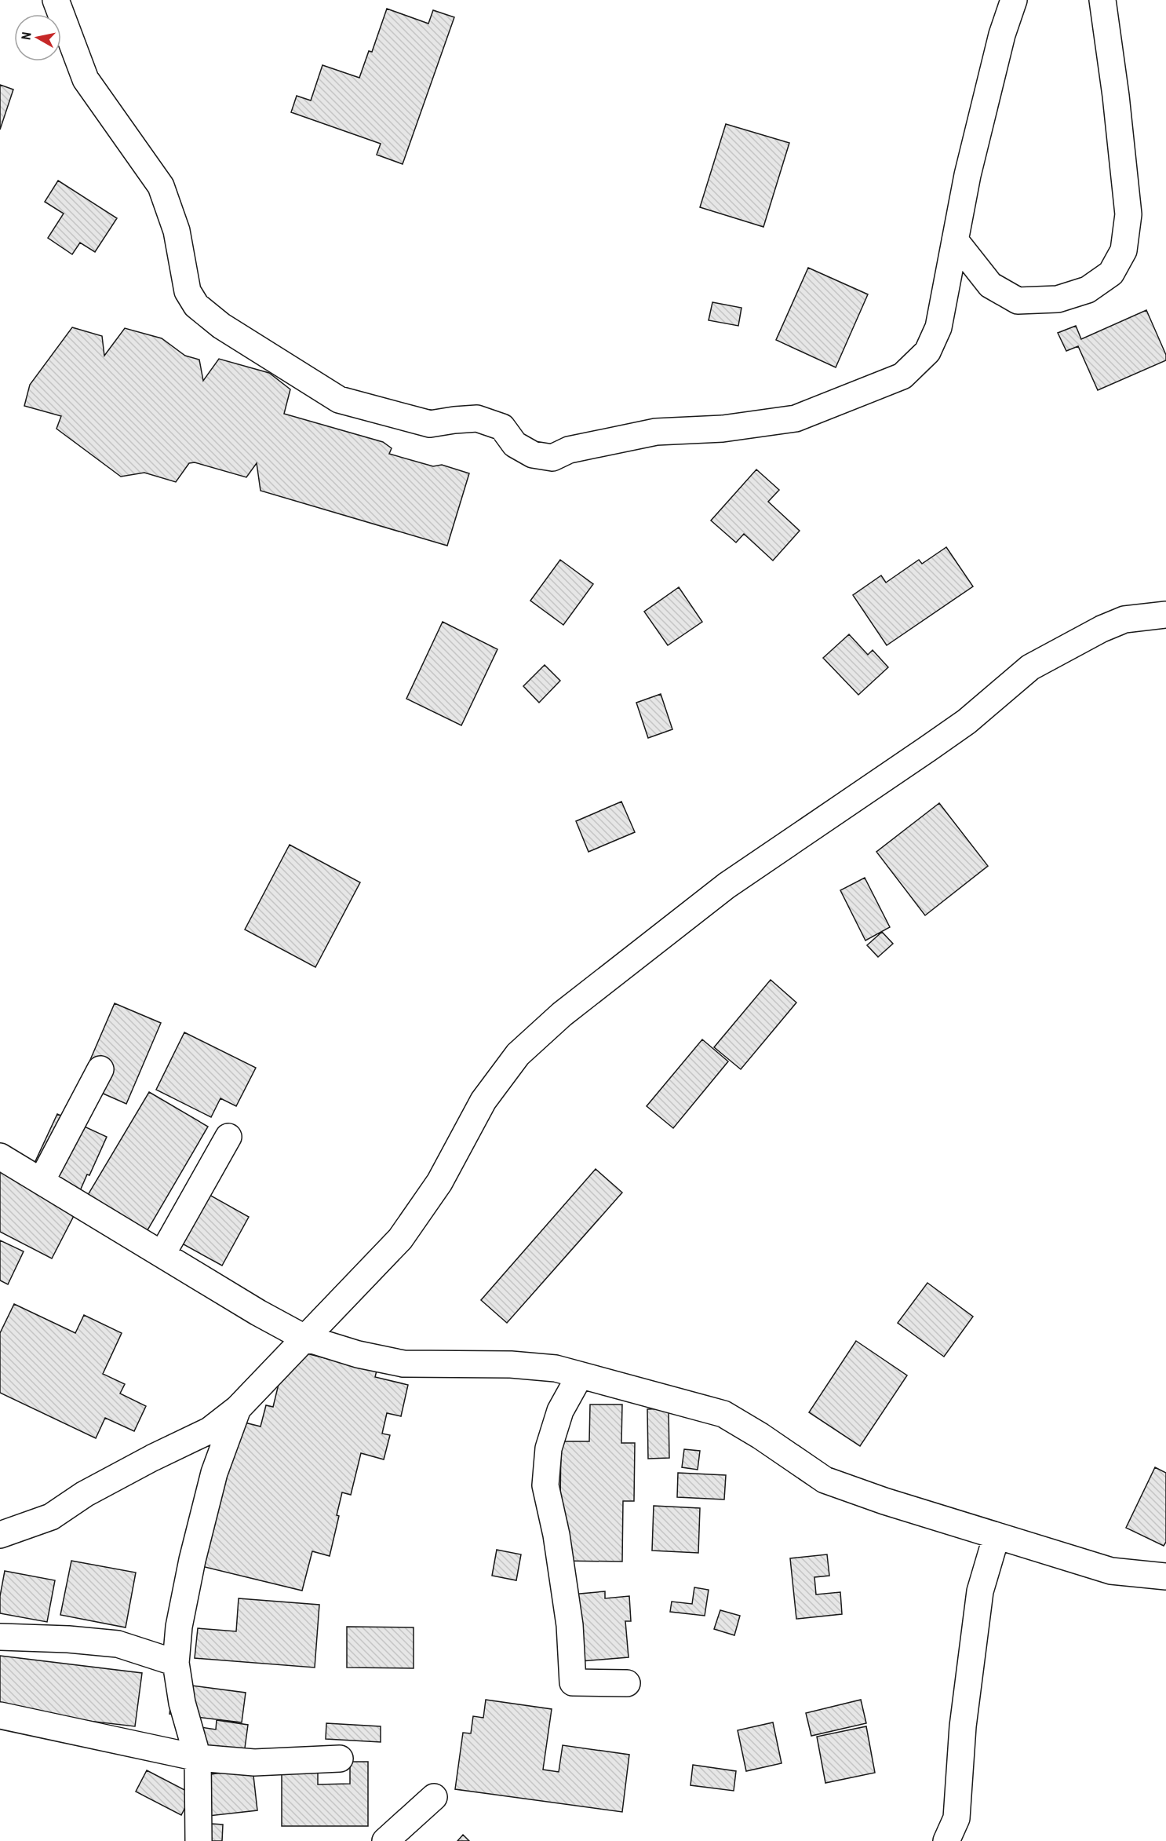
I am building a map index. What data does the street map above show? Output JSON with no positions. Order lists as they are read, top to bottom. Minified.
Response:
{"north":"left"}
